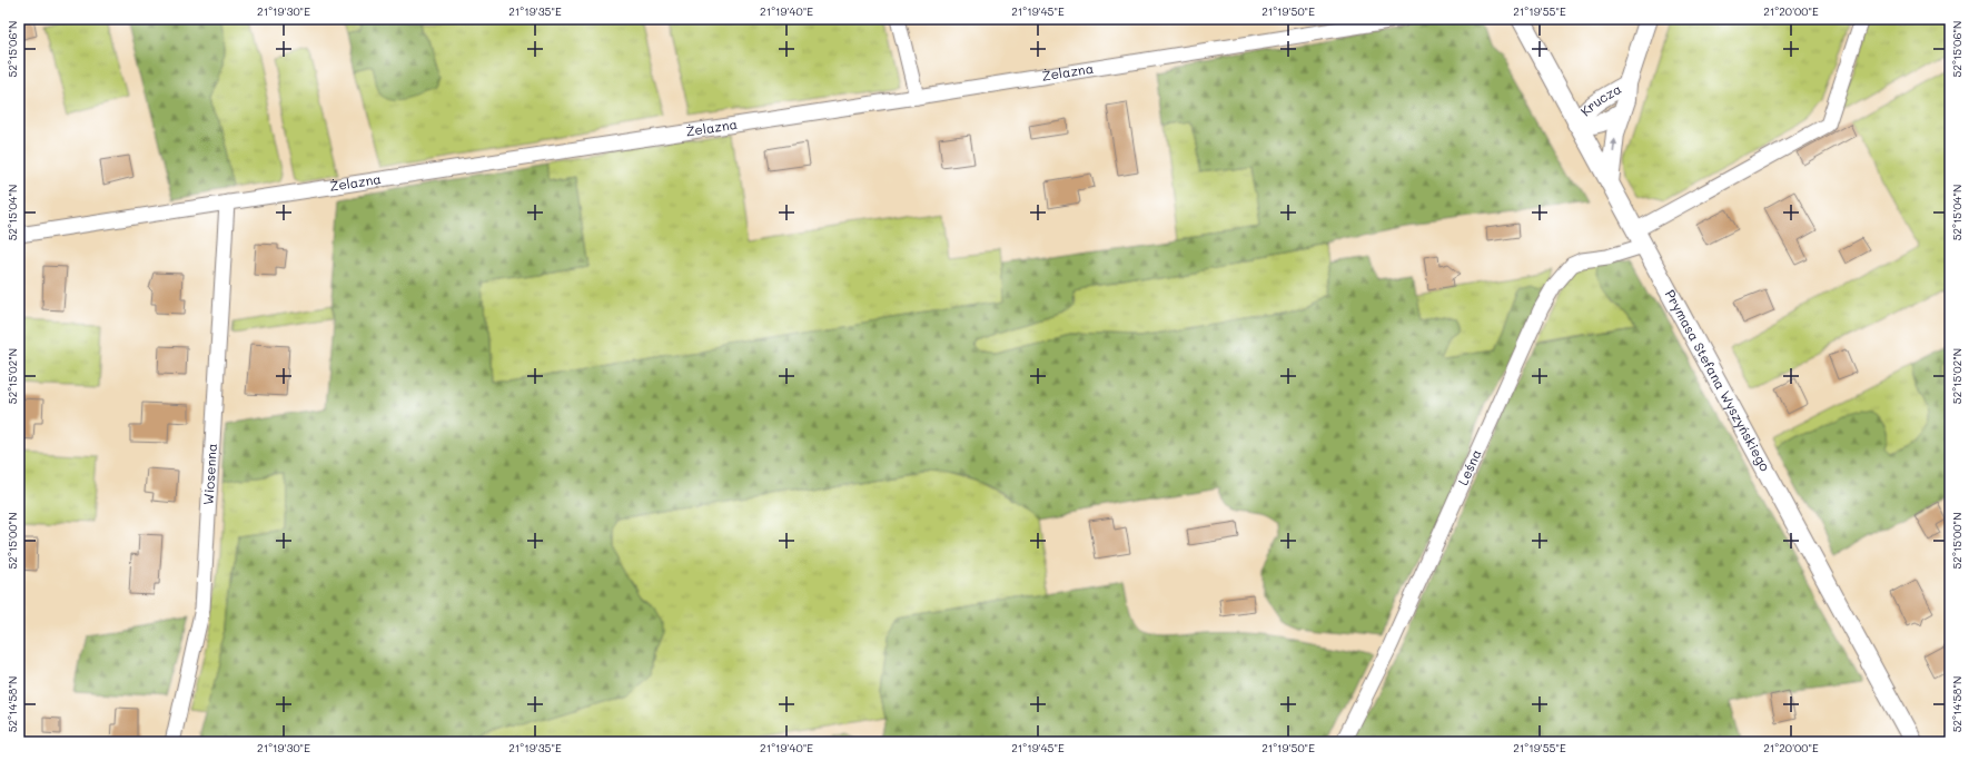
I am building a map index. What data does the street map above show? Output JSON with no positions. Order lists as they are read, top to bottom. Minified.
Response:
{"streets":{"street":["Żelazna","Krucza","Prymasa Stefana Wyszyńskiego","Leśna","Wiosenna"]},"crossings":[["Żelazna","Wiosenna"],["Krucza","Prymasa Stefana Wyszyńskiego"],["Prymasa Stefana Wyszyńskiego","Leśna"]],"coordinates":["21°19'30\"E","21°19'35\"E","21°19'40\"E","21°19'45\"E","21°19'50\"E","21°19'55\"E","21°20'00\"E","52°15'06\"N","52°15'04\"N","52°15'02\"N","52°15'00\"N","52°14'58\"N"]}
